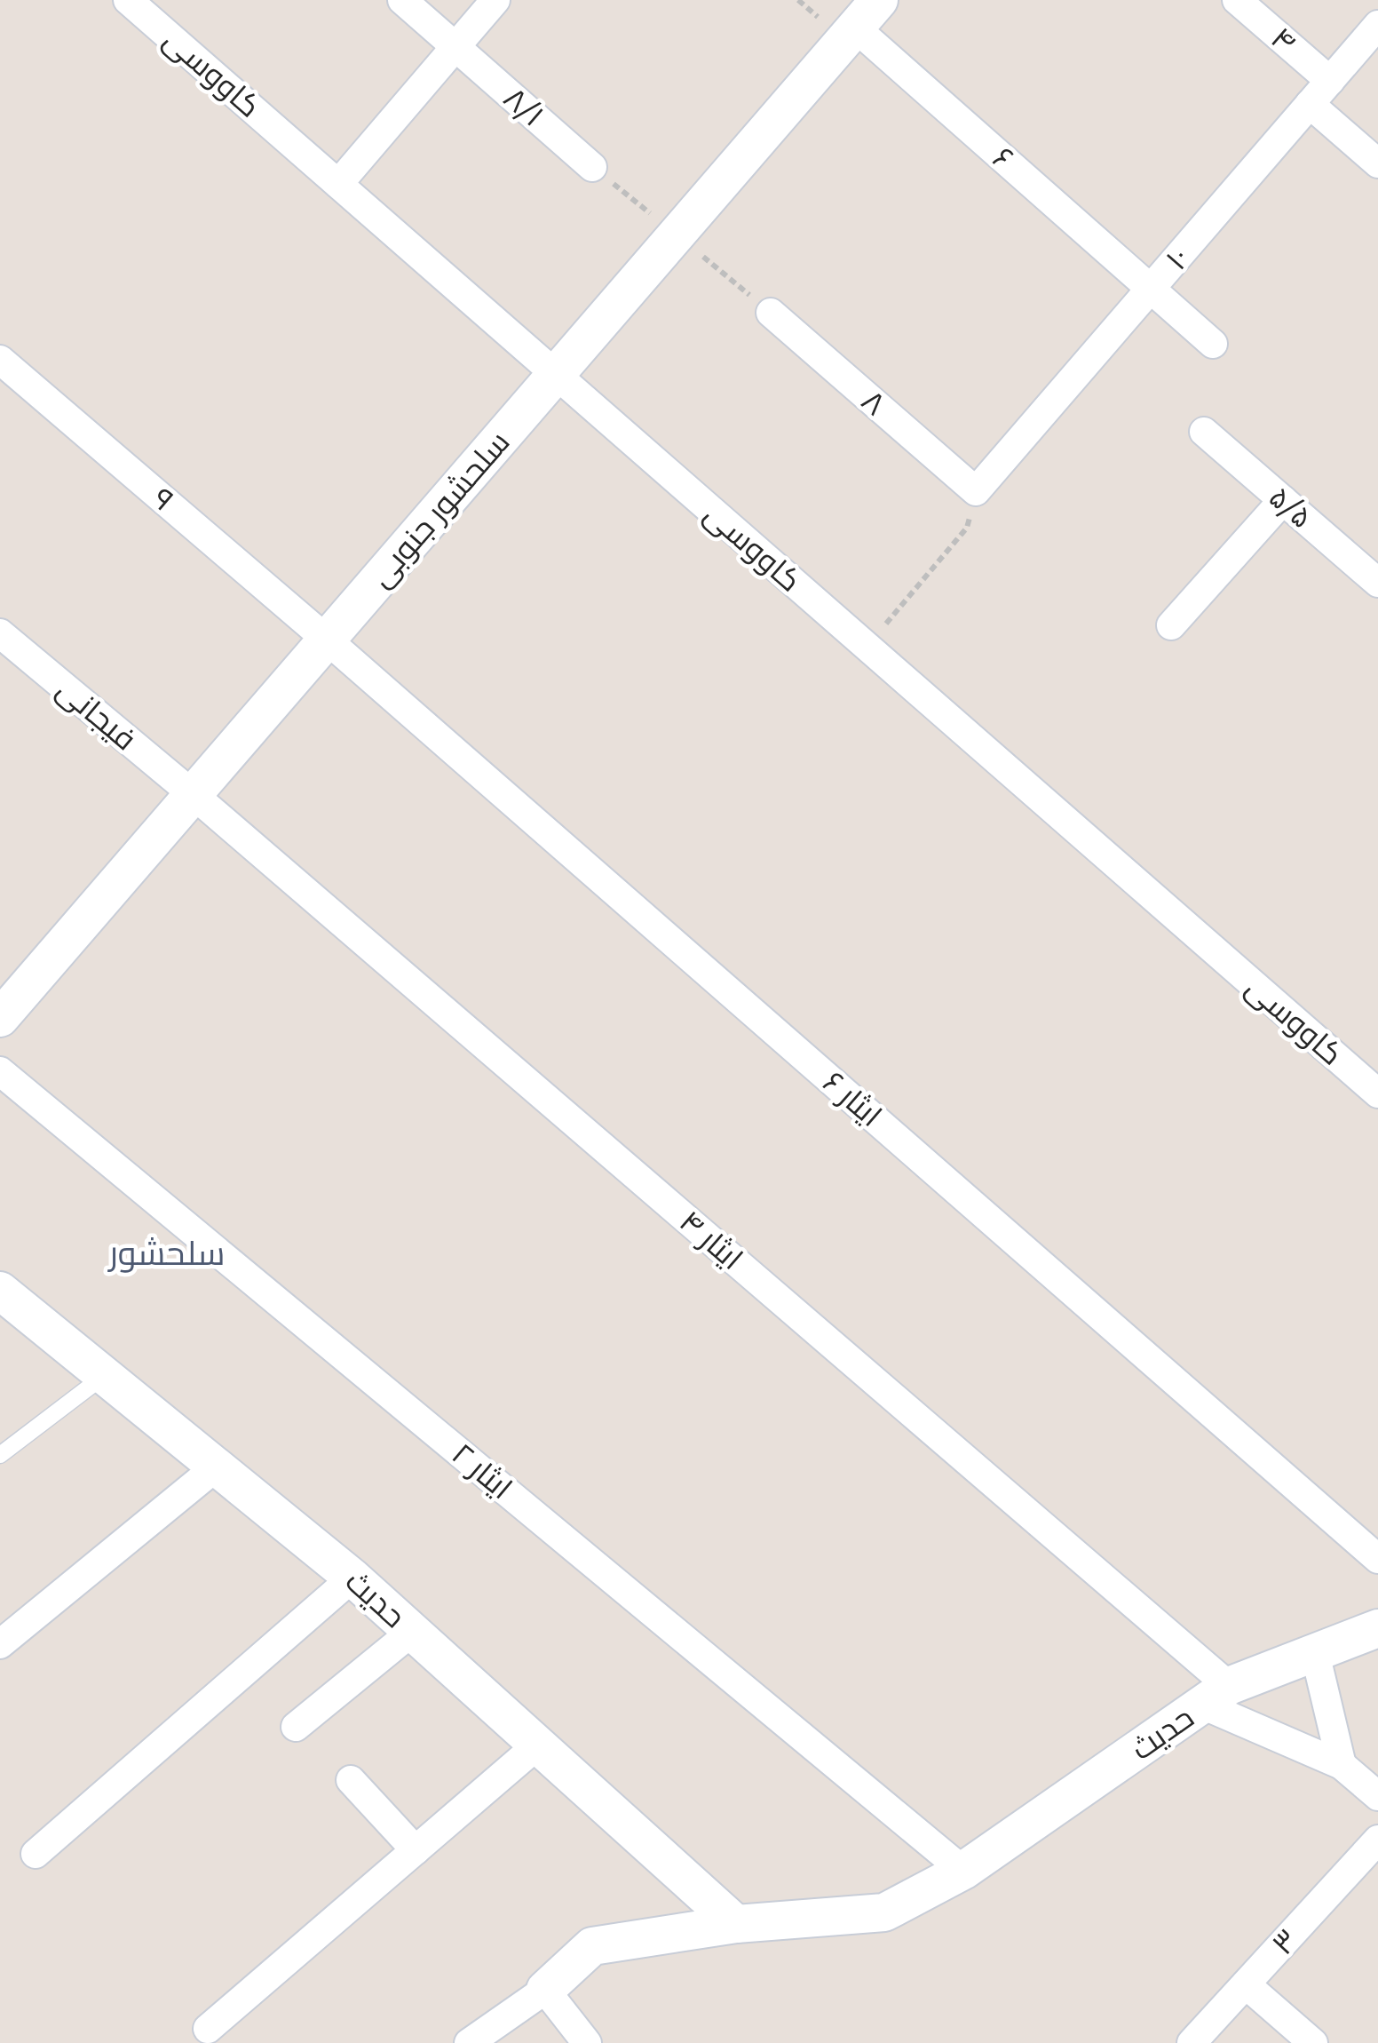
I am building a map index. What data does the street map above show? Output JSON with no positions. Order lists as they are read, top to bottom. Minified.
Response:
{"streets":{"street":["۴","کاووسی","۸/۱","۶","۱۰","۸","۹","۵/۵","سلحشور جنوبی","فیجانی","ایثار ۶","ایثار ۴","ایثار ۲","حدیث","۳"]},"crossings":[["۴","۱۰"],["کاووسی","سلحشور جنوبی"],["۶","۱۰"],["۶","سلحشور جنوبی"],["۱۰","۸"],["۹","سلحشور جنوبی"],["۹","ایثار ۶"],["سلحشور جنوبی","فیجانی"],["سلحشور جنوبی","ایثار ۶"],["سلحشور جنوبی","ایثار ۴"],["فیجانی","ایثار ۴"],["ایثار ۴","حدیث"],["ایثار ۲","حدیث"]],"districts":["سلحشور"]}
